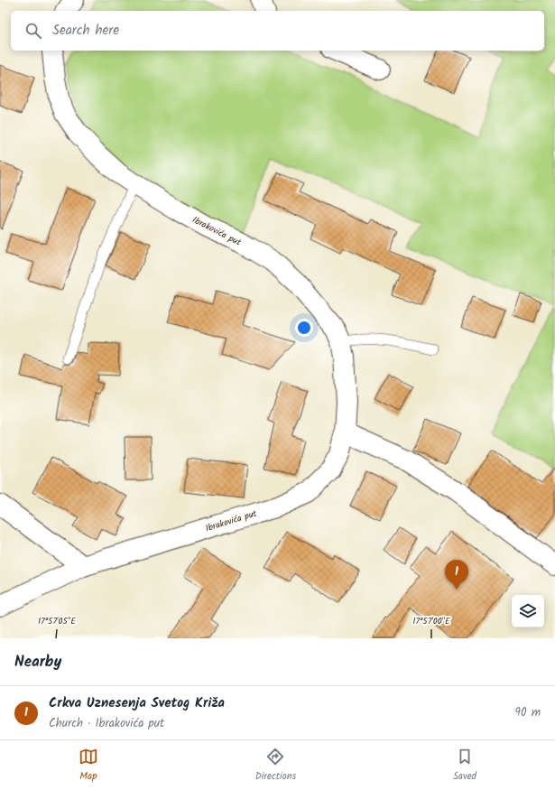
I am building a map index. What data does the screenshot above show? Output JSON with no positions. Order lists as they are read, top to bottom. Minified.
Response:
{"streets":{"street":["Ibrakovića put"]},"page":{"search":"Search here","pins":"1","heading":"Nearby","list":[{"mark":"1","name":"Crkva Uznesenja Svetog Križa","note":"Church · Ibrakovića put","value":"90 m"}],"nav":["Map","Directions","Saved"]},"coordinates":["17°57'05\"E","17°57'00\"E"]}
